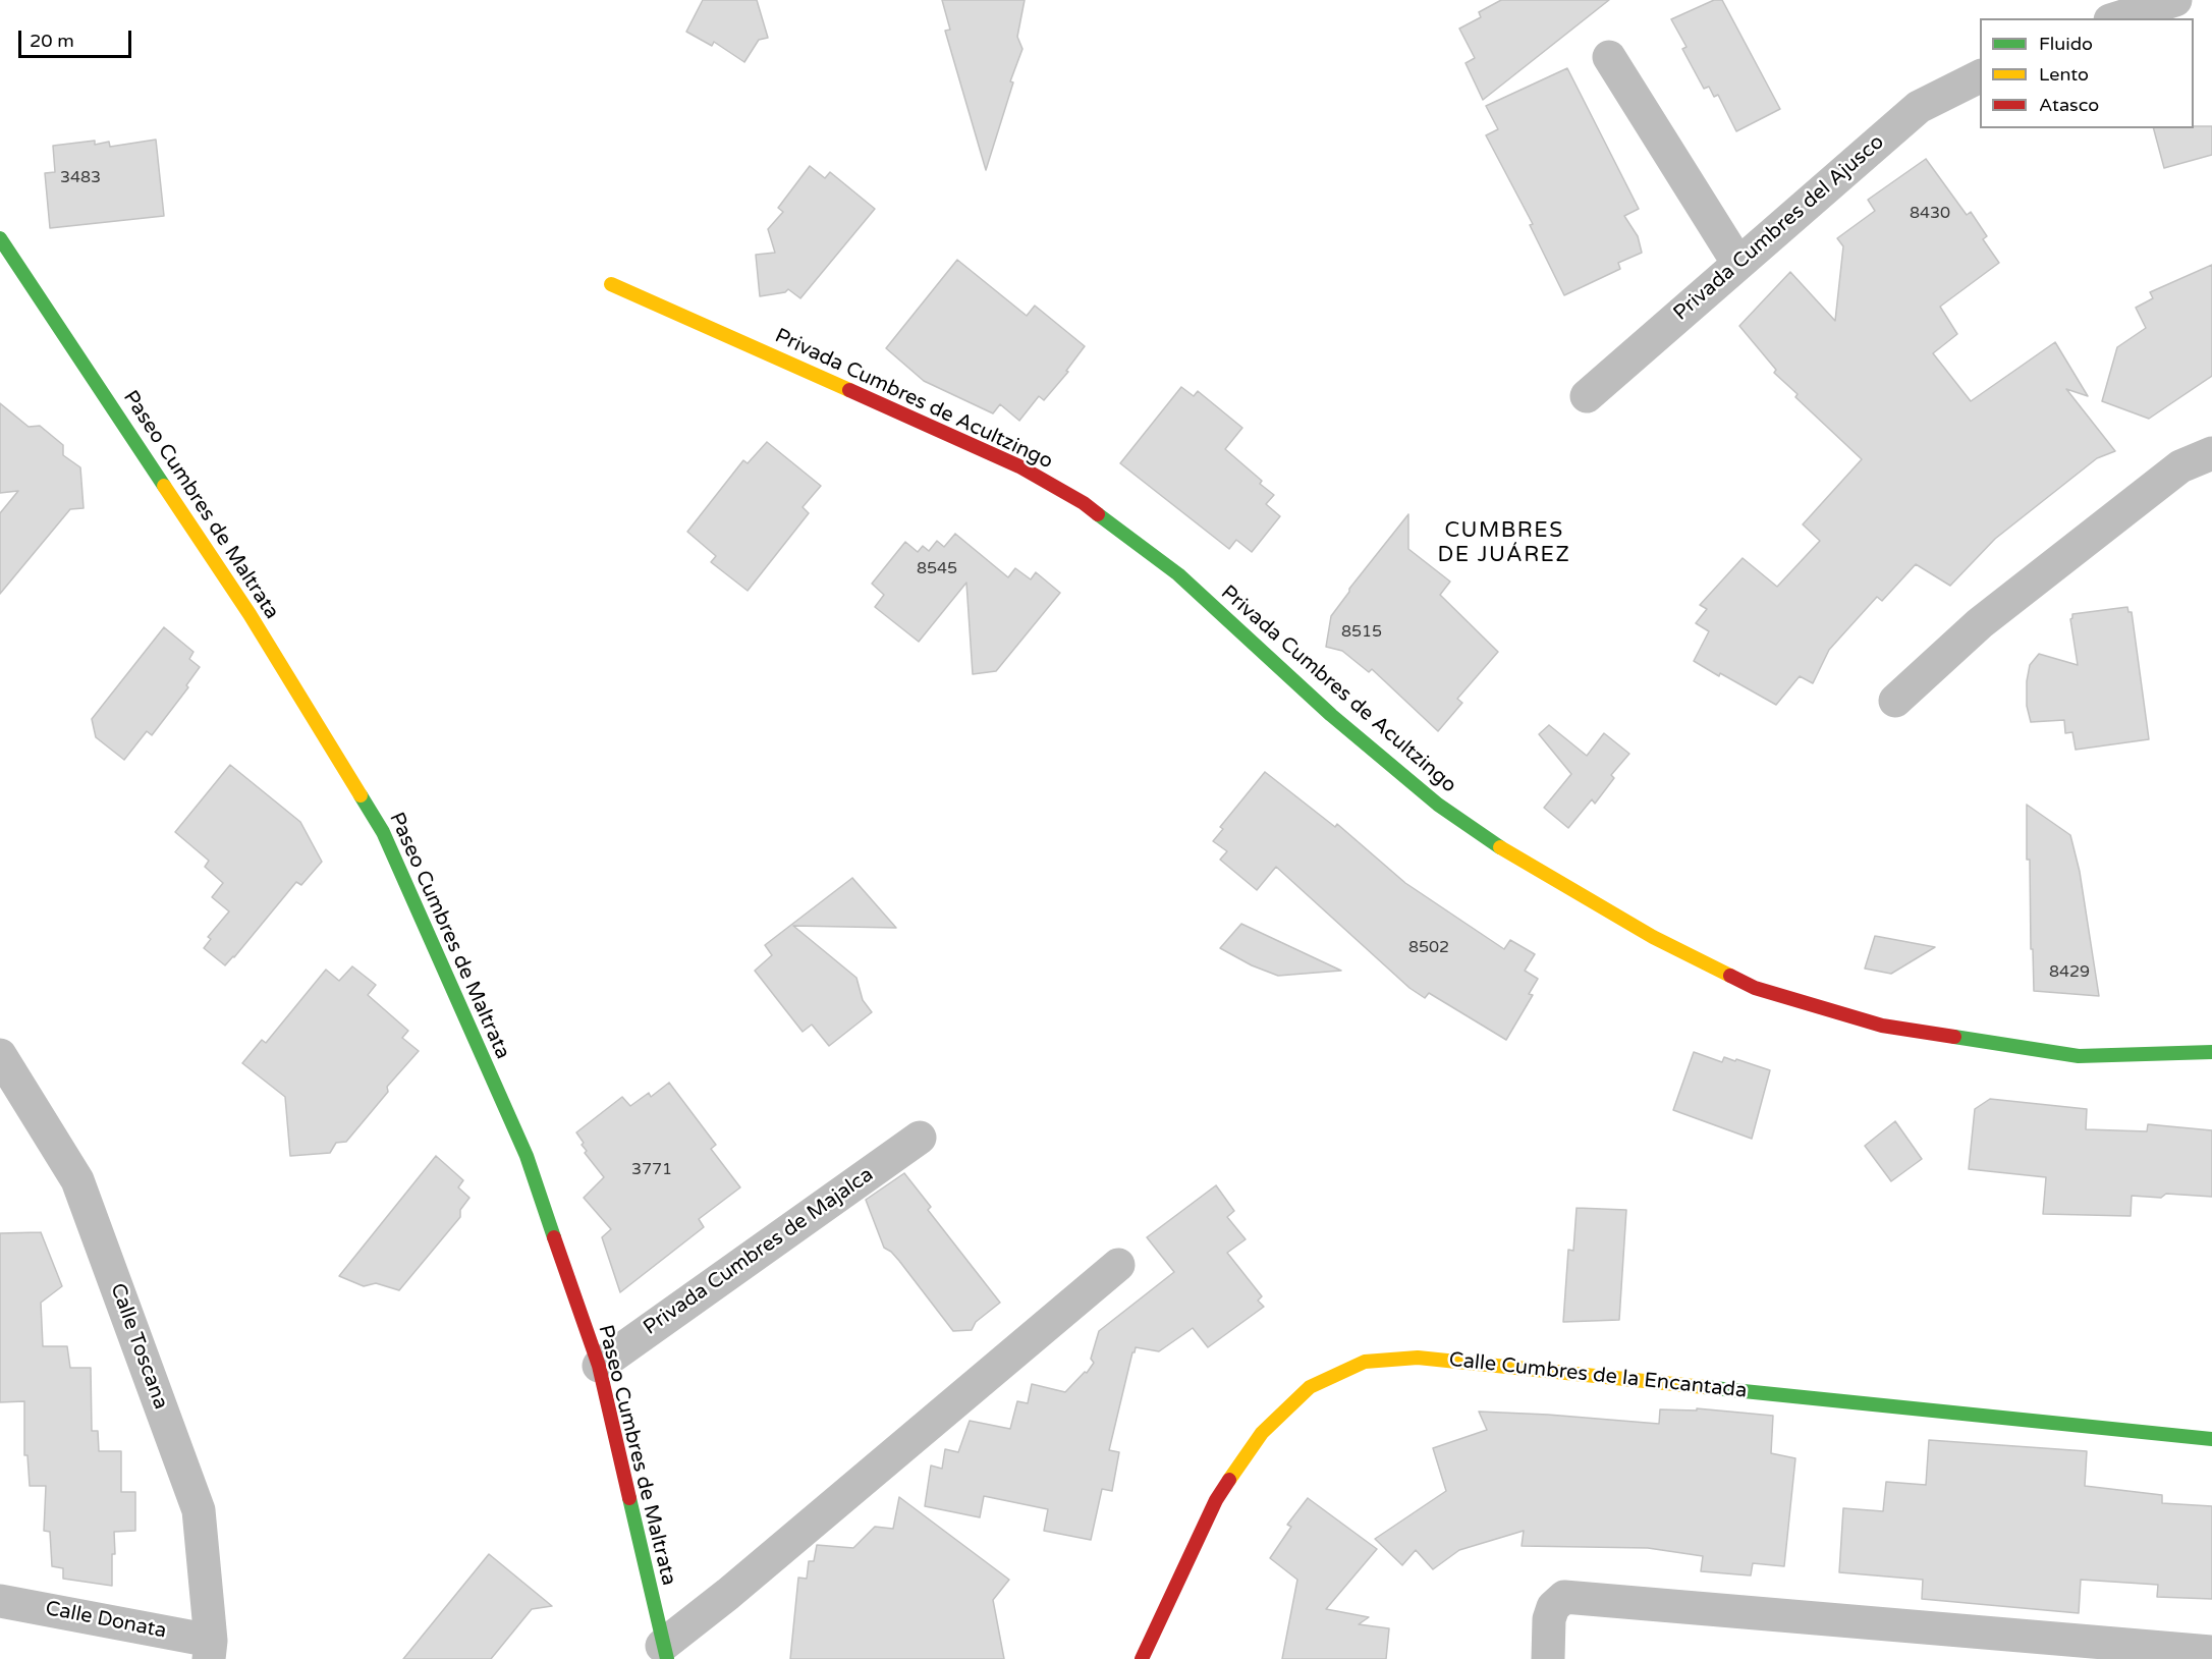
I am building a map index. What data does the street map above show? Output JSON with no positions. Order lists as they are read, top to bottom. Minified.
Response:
{"streets":{"street":["Privada Cumbres del Ajusco","Privada Cumbres de Acultzingo","Paseo Cumbres de Maltrata","Privada Cumbres de Majalca","Calle Toscana","Calle Cumbres de la Encantada","Calle Donata"]},"crossings":[["Paseo Cumbres de Maltrata","Privada Cumbres de Majalca"],["Calle Toscana","Calle Donata"]],"districts":["CUMBRES DE JUÁREZ"],"house_numbers":["3483","8430","8545","8515","8502","8429","3771"],"legend":["Fluido","Lento","Atasco"],"scale_bar":"20 m"}
